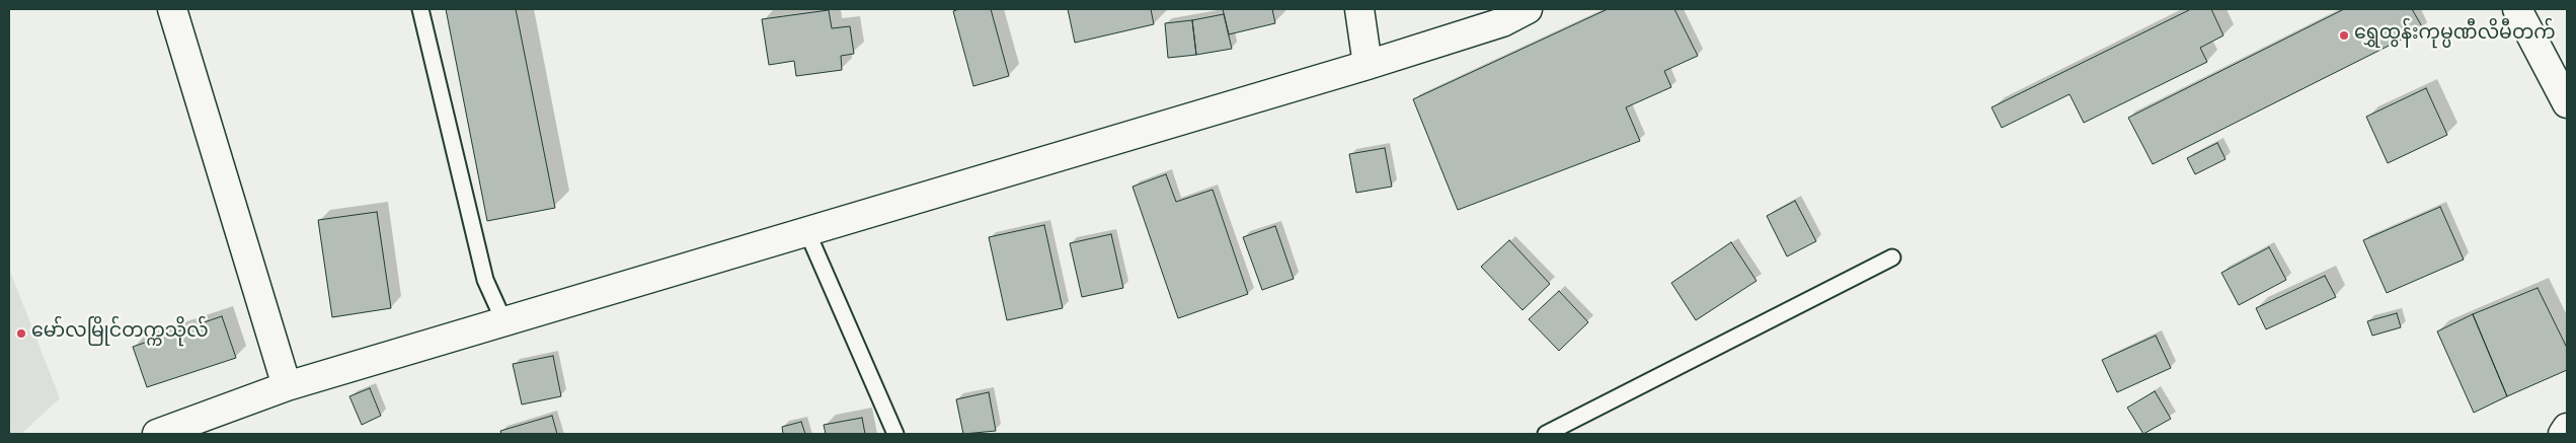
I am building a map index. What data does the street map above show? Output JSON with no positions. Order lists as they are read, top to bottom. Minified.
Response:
{"places":["ရွှေထွန်းကုမ္ပဏီလိမီတက်","မော်လမြိုင်တက္ကသိုလ်"]}
